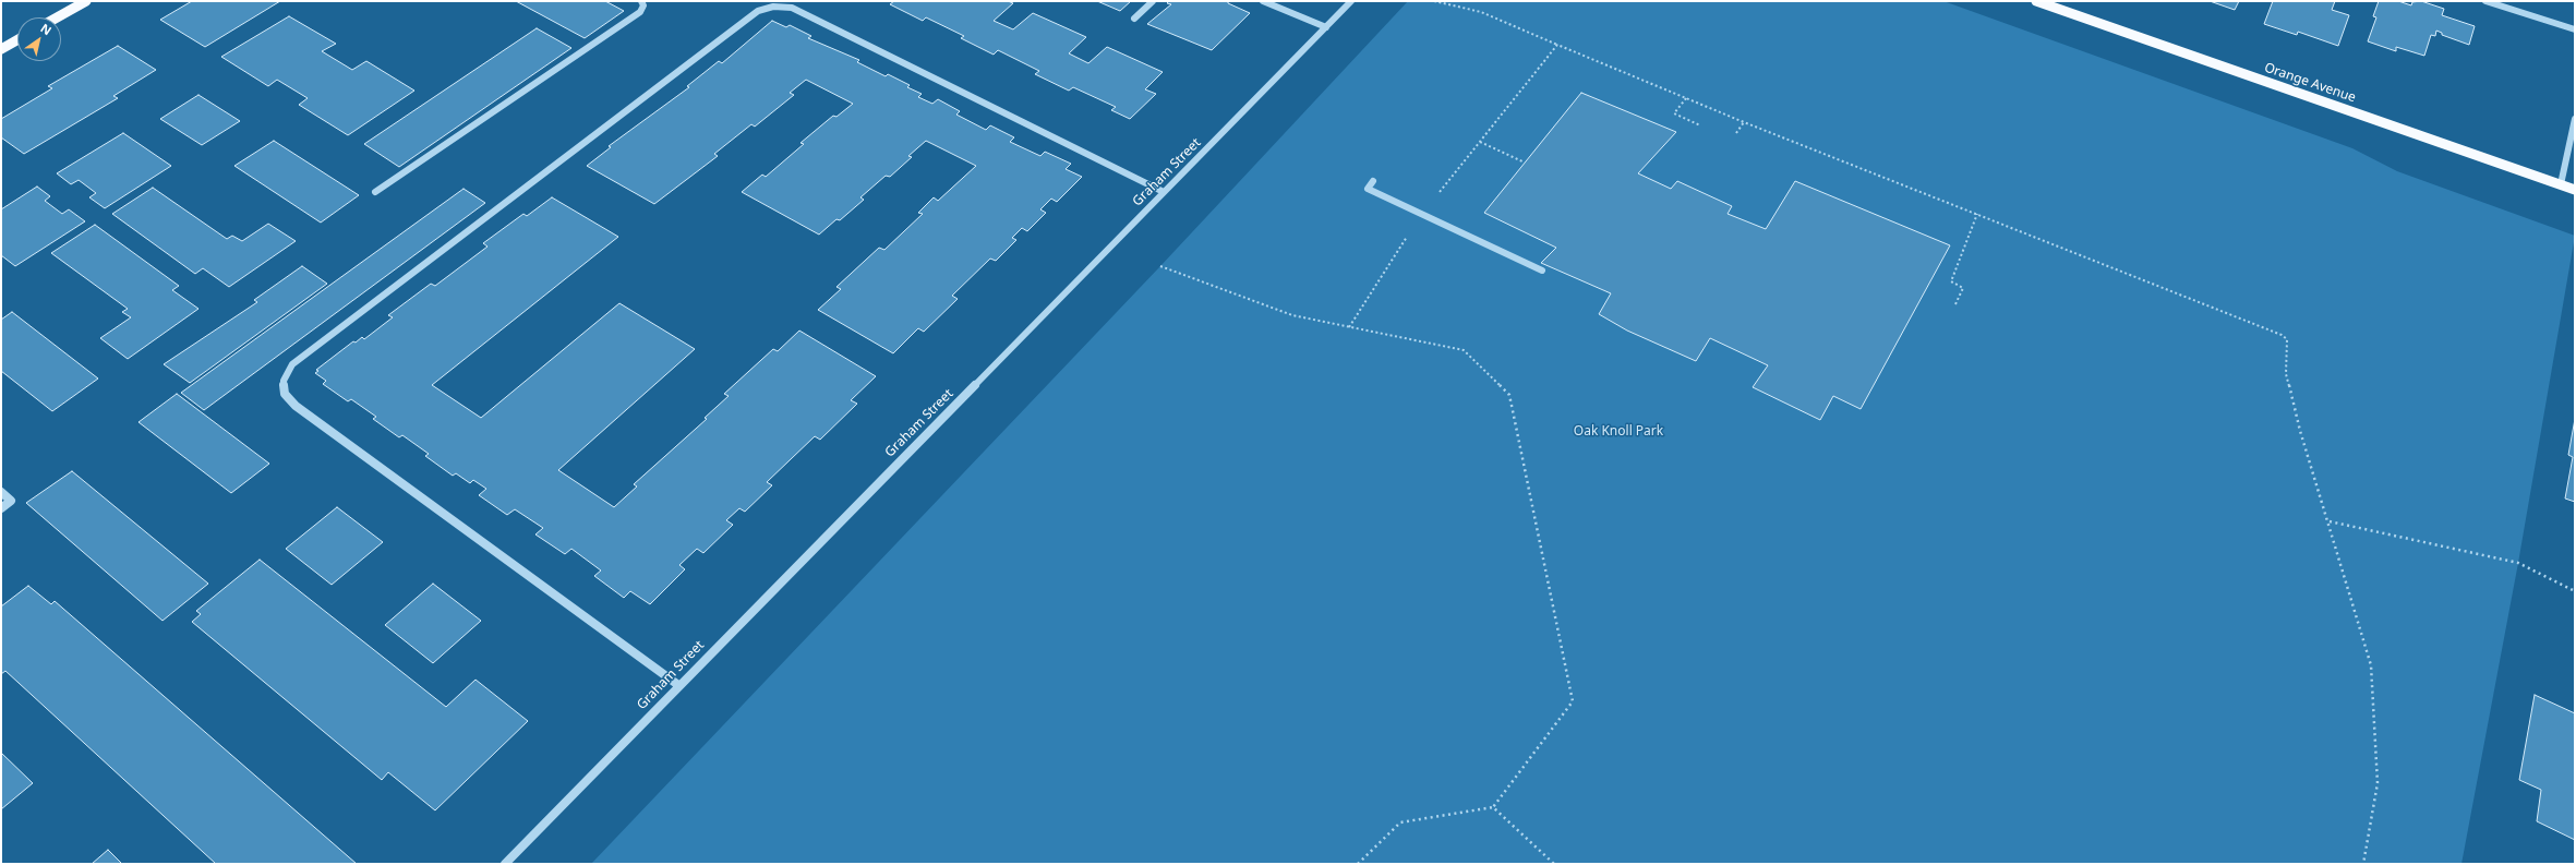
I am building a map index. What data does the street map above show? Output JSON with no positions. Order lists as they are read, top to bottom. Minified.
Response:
{"streets":{"main road":["Orange Avenue"],"street":["Graham Street"]},"parks":["Oak Knoll Park"],"north":"top right"}
